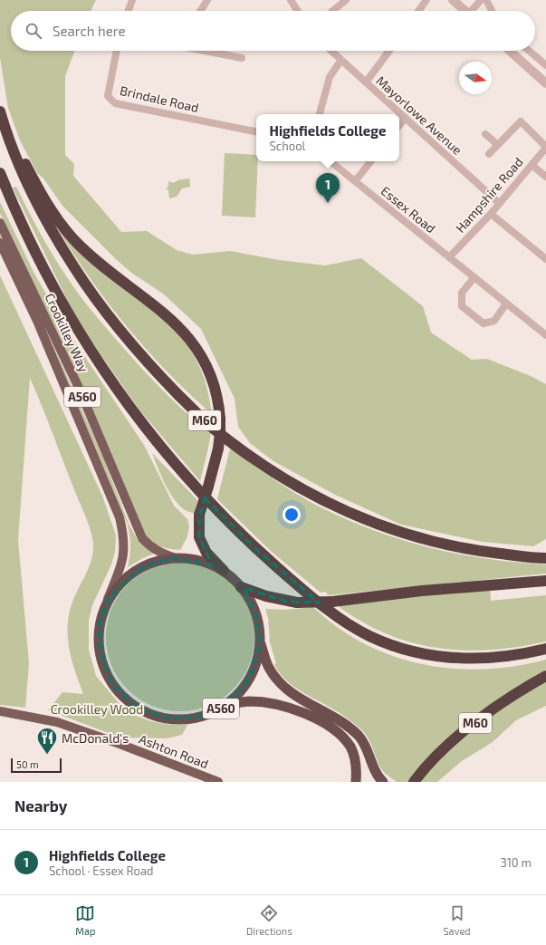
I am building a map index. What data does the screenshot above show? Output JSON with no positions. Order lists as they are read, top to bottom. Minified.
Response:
{"streets":{"highway":["A560","M60"],"main road":["Crookilley Way","Ashton Road"],"street":["Brindale Road","Mayorlowe Avenue","Hampshire Road","Essex Road"]},"crossings":[["Mayorlowe Avenue","Hampshire Road"],["Hampshire Road","Essex Road"],["Crookilley Way","A560"],["A560","M60"]],"parks":["Crookilley Wood"],"places":{"restaurant":["McDonald's"]},"scale_bar":"50 m","north":"right","page":{"search":"Search here","popup":["Highfields College","School"],"pins":"1","scale":"50 m","heading":"Nearby","list":[{"mark":"1","name":"Highfields College","note":"School · Essex Road","value":"310 m"}],"nav":["Map","Directions","Saved"]}}
